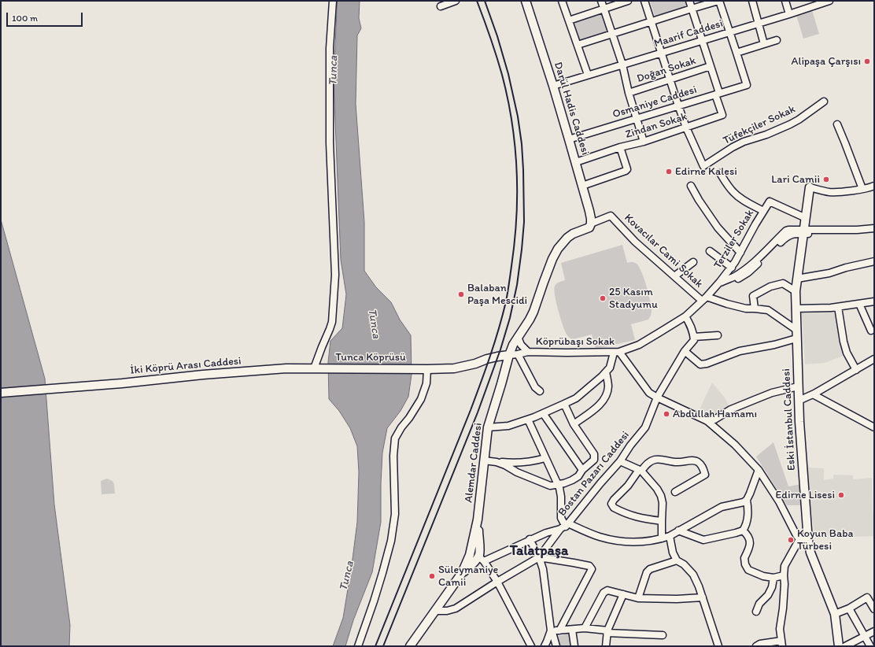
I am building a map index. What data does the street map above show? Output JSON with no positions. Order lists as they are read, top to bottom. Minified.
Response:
{"streets":{"main road":["Darül Hadis Caddesi","Tunca Köprüsü","İki Köprü Arası Caddesi","Eski İstanbul Caddesi","Alemdar Caddesi"],"street":["Maarif Caddesi","Doğan Sokak","Osmaniye Caddesi","Tüfekçiler Sokak","Zindan Sokak","Terziler Sokak","Kovacılar Cami Sokak","Köprübaşı Sokak","Bostan Pazarı Caddesi"]},"crossings":[["Maarif Caddesi","Darül Hadis Caddesi"],["Osmaniye Caddesi","Darül Hadis Caddesi"],["Osmaniye Caddesi","Zindan Sokak"],["Darül Hadis Caddesi","Zindan Sokak"],["Darül Hadis Caddesi","Kovacılar Cami Sokak"],["Darül Hadis Caddesi","Alemdar Caddesi"],["Tüfekçiler Sokak","Zindan Sokak"],["Terziler Sokak","Kovacılar Cami Sokak"],["Terziler Sokak","Köprübaşı Sokak"],["Terziler Sokak","Eski İstanbul Caddesi"],["Kovacılar Cami Sokak","Köprübaşı Sokak"],["Kovacılar Cami Sokak","Alemdar Caddesi"],["Köprübaşı Sokak","Tunca Köprüsü"],["Köprübaşı Sokak","Alemdar Caddesi"],["Tunca Köprüsü","İki Köprü Arası Caddesi"],["Tunca Köprüsü","Alemdar Caddesi"],["Alemdar Caddesi","Bostan Pazarı Caddesi"]],"districts":["Talatpaşa"],"water":["Tunca"],"places":["Alipaşa Çarşısı","Edirne Kalesi","Lari Camii","Balaban Paşa Mescidi","25 Kasım Stadyumu","Abdullah Hamamı","Edirne Lisesi","Koyun Baba Türbesi","Süleymaniye Camii"],"scale_bar":"100 m"}
